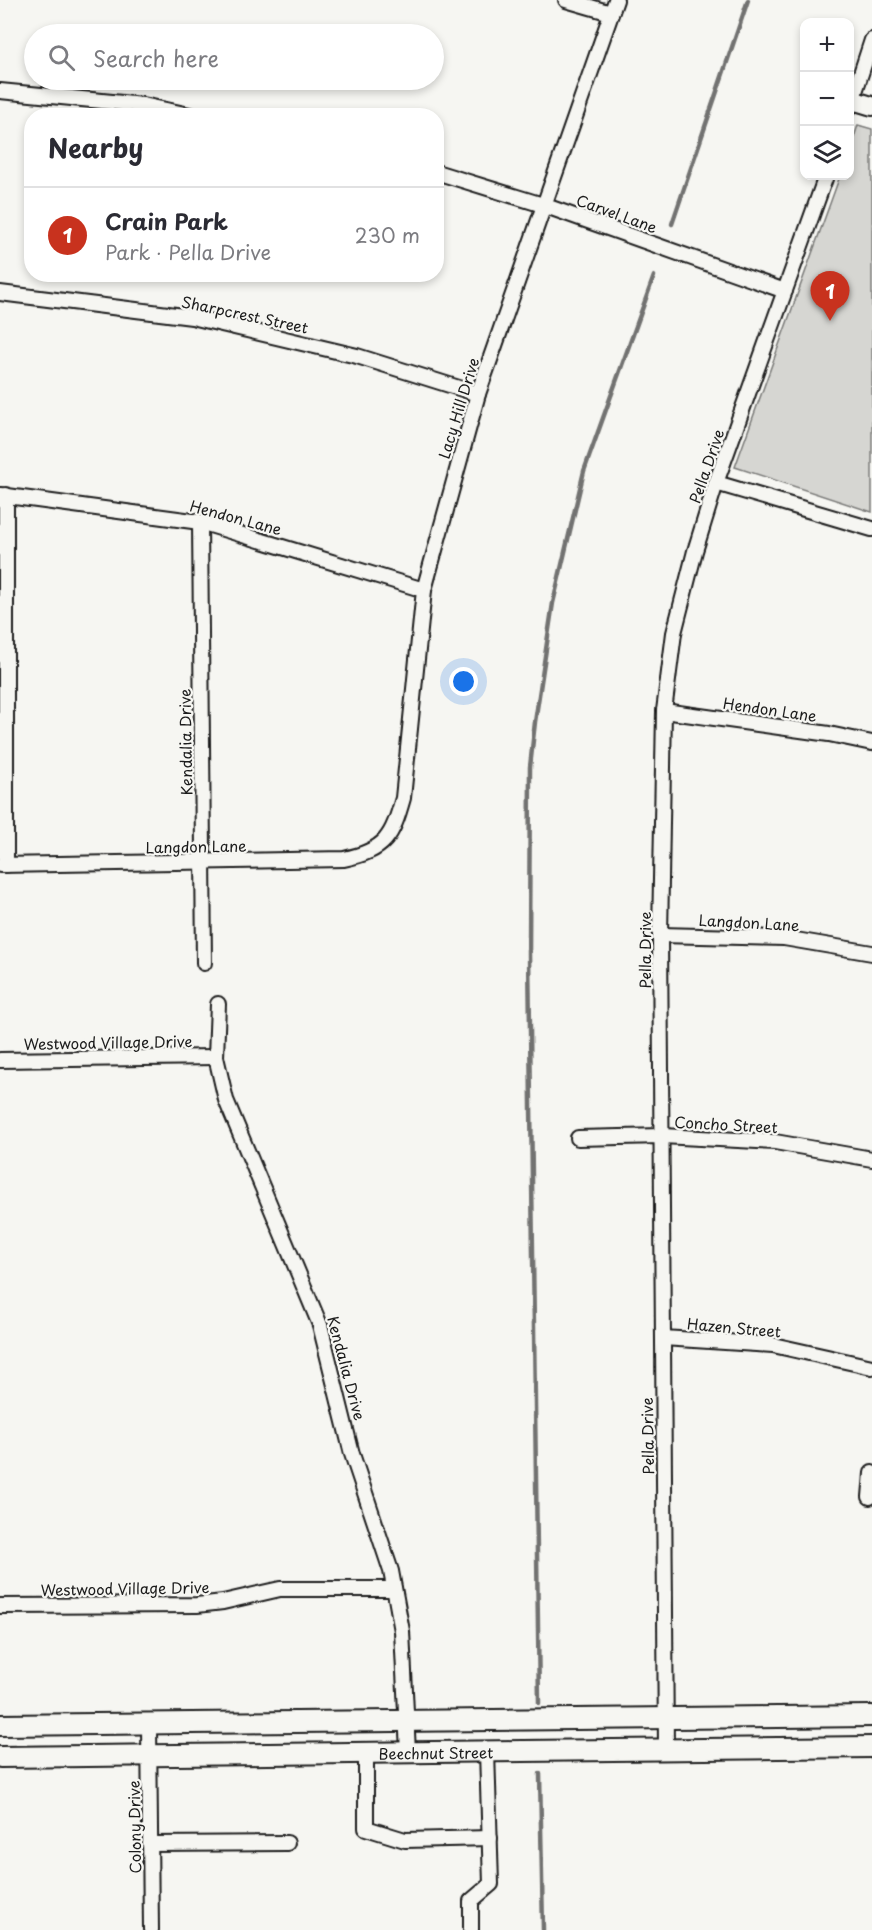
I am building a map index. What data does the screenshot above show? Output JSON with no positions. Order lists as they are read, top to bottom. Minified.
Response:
{"streets":{"main road":["Beechnut Street"],"street":["Carvel Lane","Sharpcrest Street","Lacy Hill Drive","Pella Drive","Hendon Lane","Kendalia Drive","Langdon Lane","Westwood Village Drive","Concho Street","Hazen Street","Colony Drive"]},"crossings":[["Carvel Lane","Lacy Hill Drive"],["Carvel Lane","Pella Drive"],["Sharpcrest Street","Lacy Hill Drive"],["Lacy Hill Drive","Hendon Lane"],["Lacy Hill Drive","Langdon Lane"],["Pella Drive","Hendon Lane"],["Pella Drive","Langdon Lane"],["Pella Drive","Concho Street"],["Pella Drive","Hazen Street"],["Pella Drive","Beechnut Street"],["Hendon Lane","Kendalia Drive"],["Kendalia Drive","Langdon Lane"],["Kendalia Drive","Westwood Village Drive"],["Kendalia Drive","Beechnut Street"],["Beechnut Street","Colony Drive"]],"page":{"map_buttons":["+","−"],"search":"Search here","heading":"Nearby","list":[{"mark":"1","name":"Crain Park","note":"Park · Pella Drive","value":"230 m"}],"pins":"1"}}
